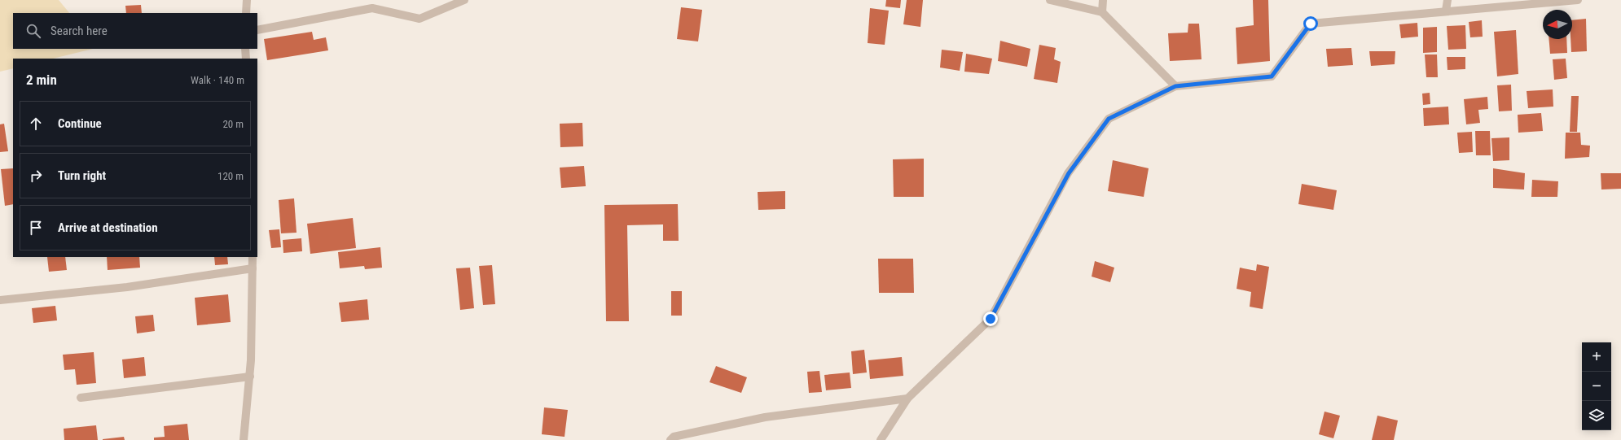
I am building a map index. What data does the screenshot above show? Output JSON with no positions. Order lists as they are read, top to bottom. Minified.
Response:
{"north":"left","page":{"search":"Search here","heading":["2 min","Walk · 140 m"],"list":[["Continue","20 m"],["Turn right","120 m"],"Arrive at destination"],"map_buttons":["+","−"]}}
